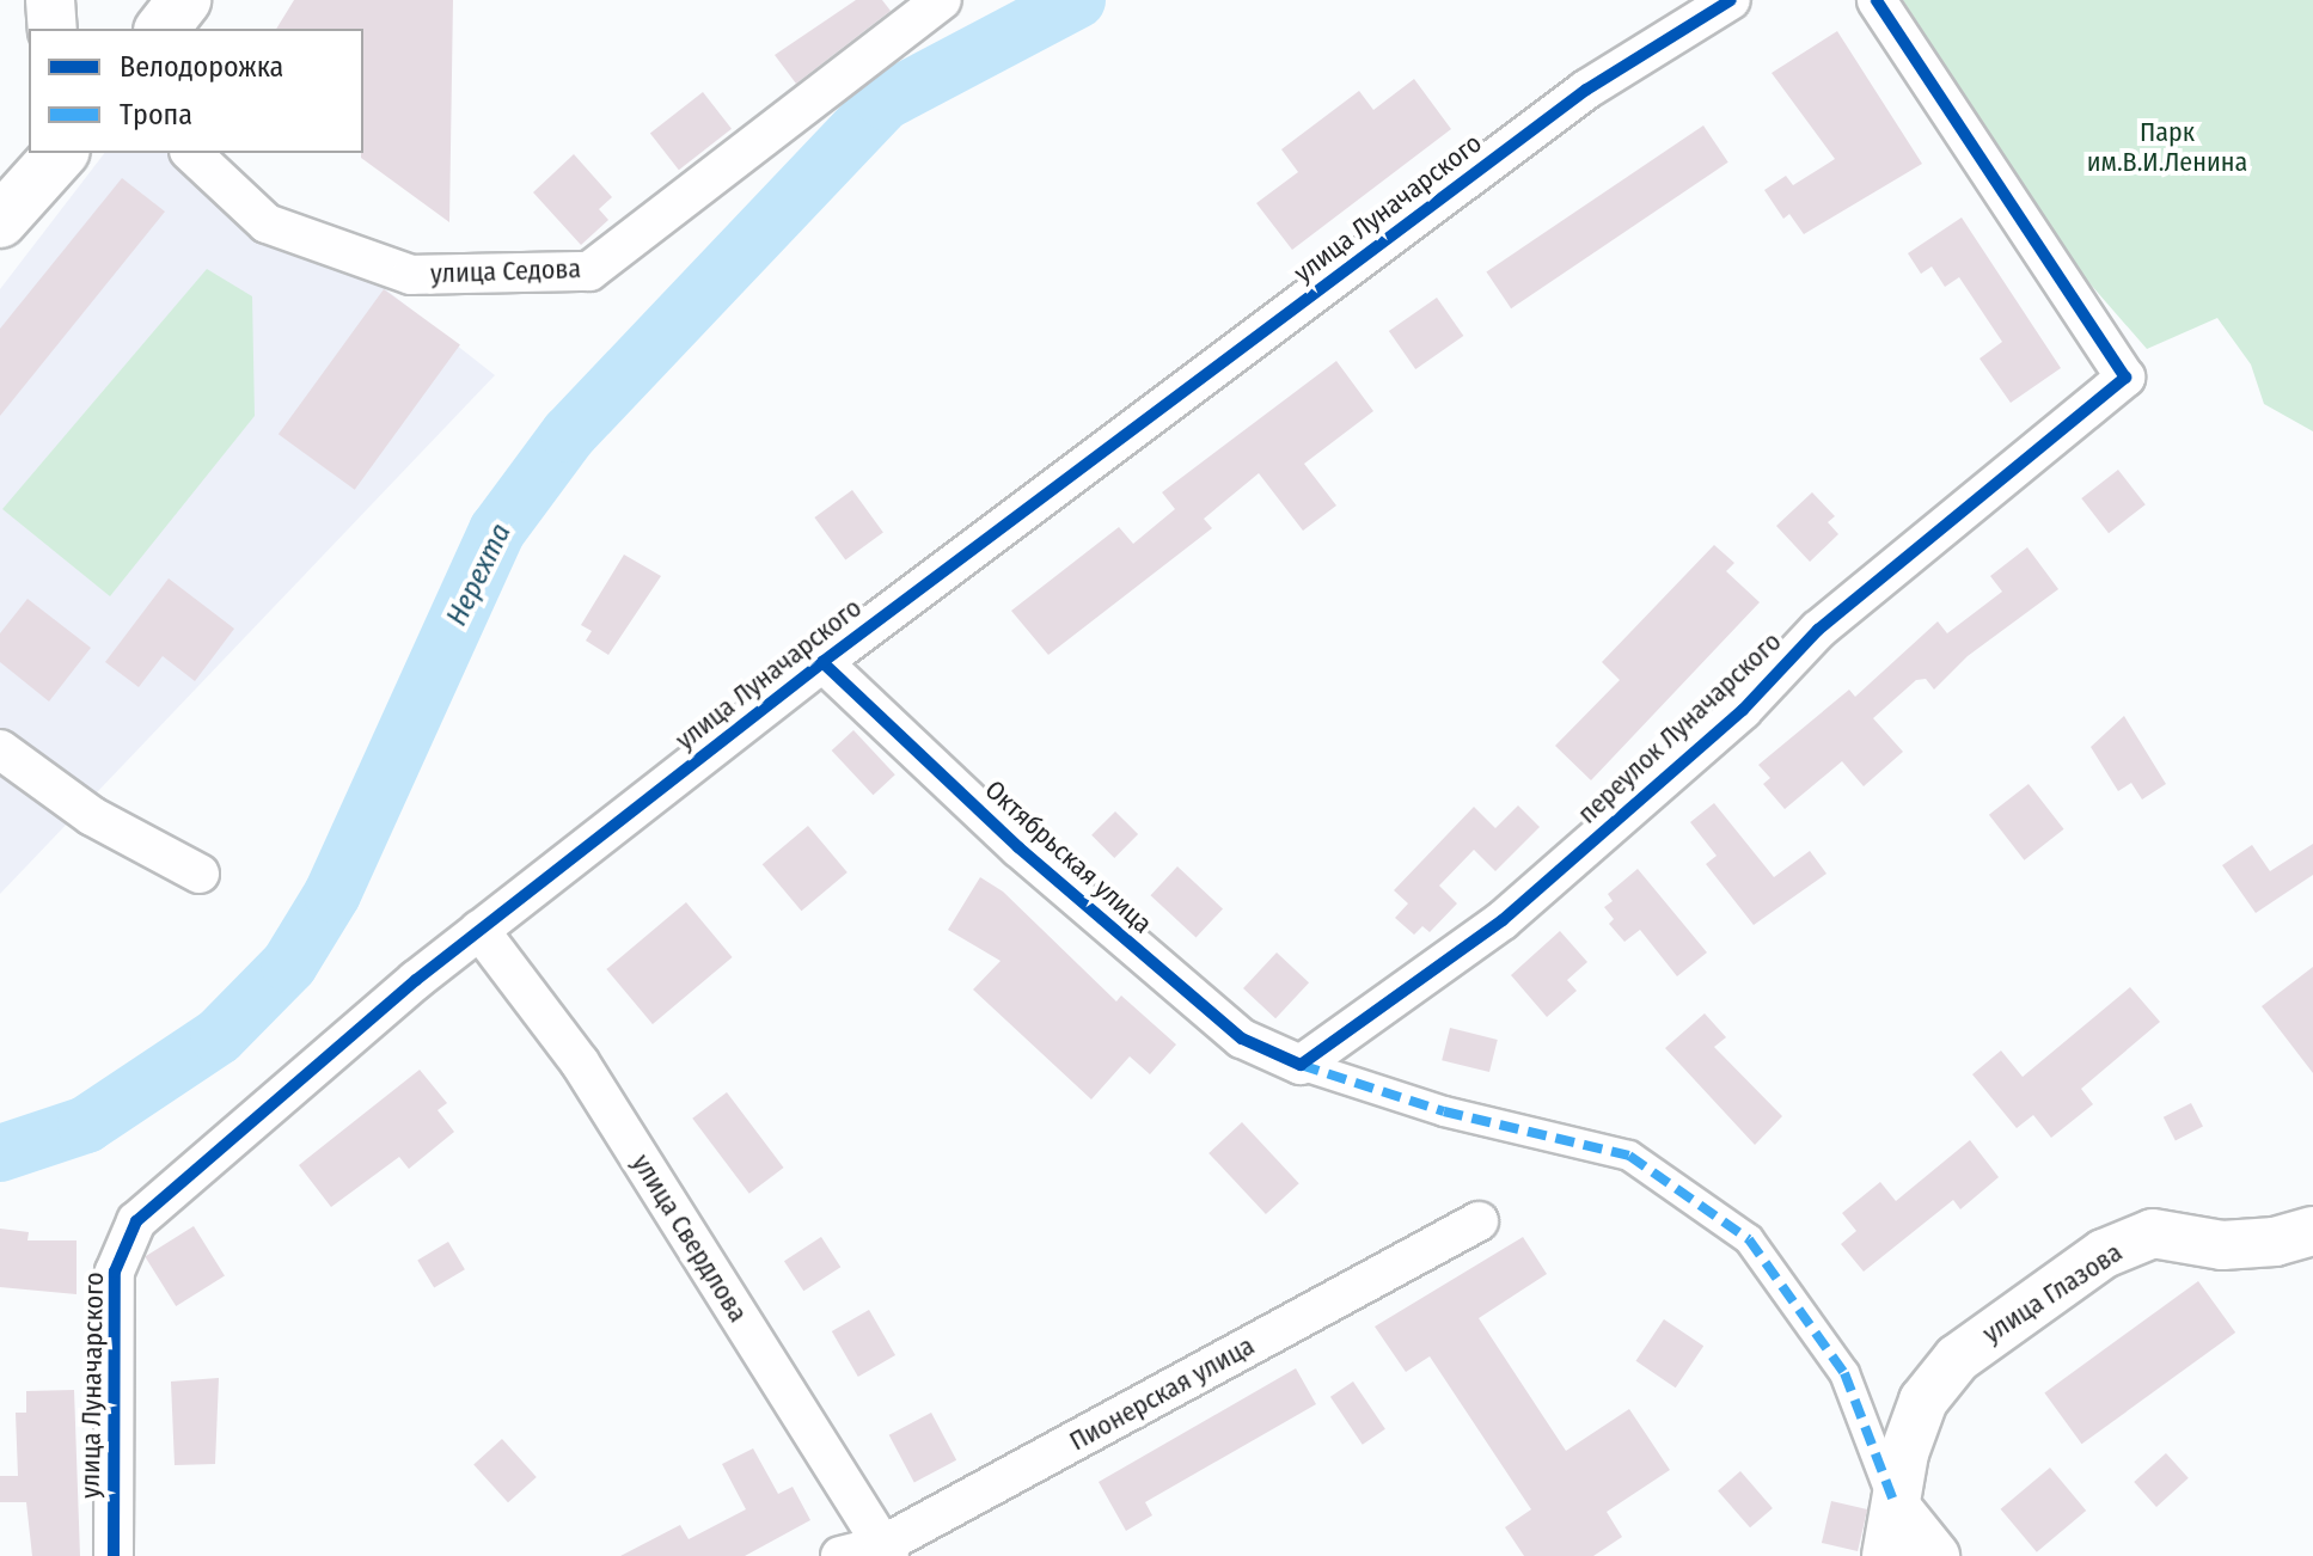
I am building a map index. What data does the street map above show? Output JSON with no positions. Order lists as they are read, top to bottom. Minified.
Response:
{"streets":{"street":["улица Луначарского","улица Седова","переулок Луначарского","Октябрьская улица","улица Свердлова","улица Глазова","Пионерская улица"]},"crossings":[["улица Луначарского","Октябрьская улица"],["улица Луначарского","улица Свердлова"],["переулок Луначарского","Октябрьская улица"],["Октябрьская улица","улица Глазова"],["улица Свердлова","Пионерская улица"]],"water":["Нерехта"],"parks":["Парк им.В.И.Ленина"],"legend":["Велодорожка","Тропа"]}
